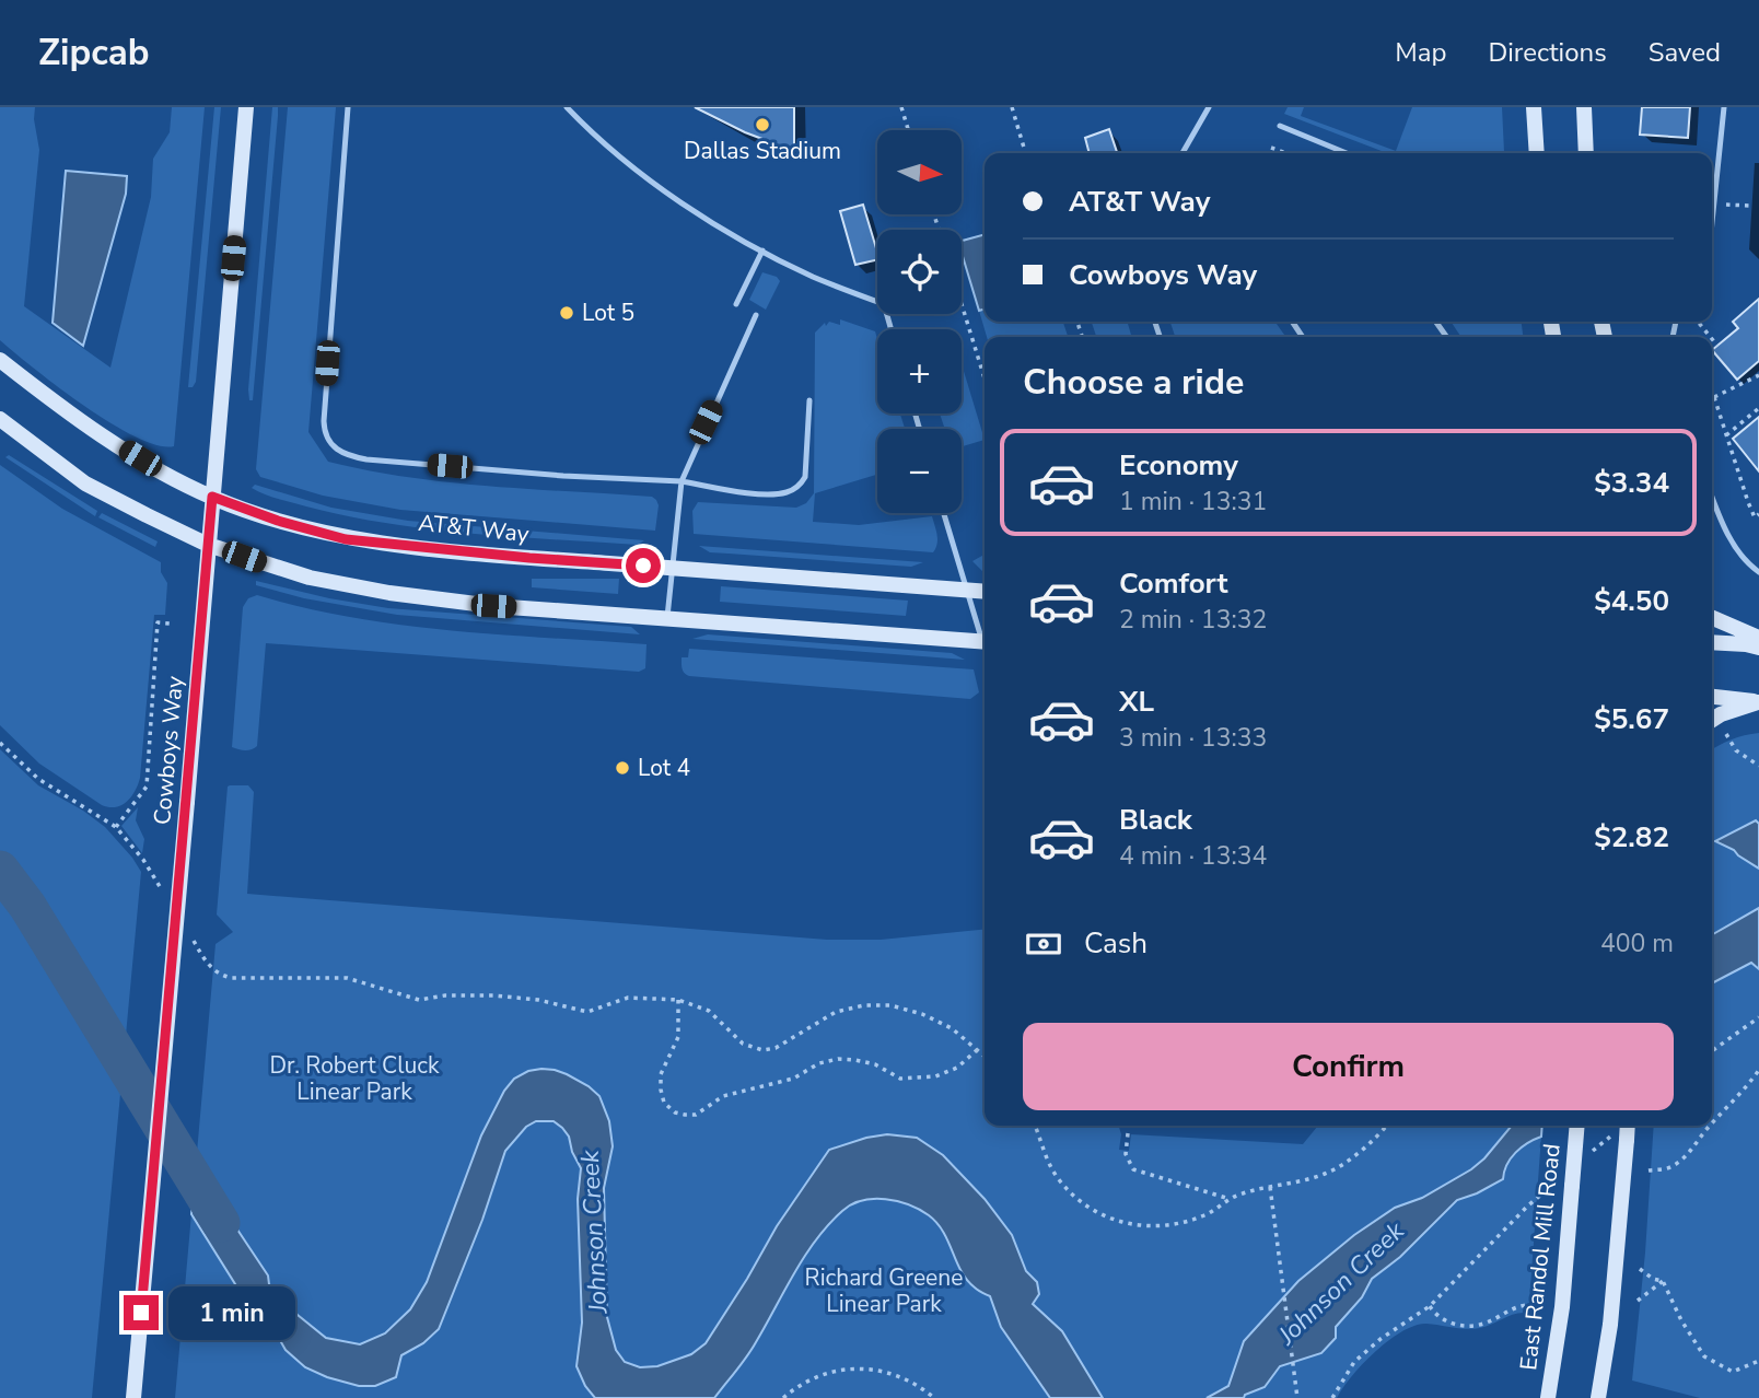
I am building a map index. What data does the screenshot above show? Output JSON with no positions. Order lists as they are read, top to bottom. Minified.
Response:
{"streets":{"main road":["AT&T Way","Cowboys Way","East Randol Mill Road"]},"crossings":[["AT&T Way","Cowboys Way"]],"water":["Johnson Creek"],"parks":["Dr. Robert Cluck Linear Park","Richard Greene Linear Park"],"places":["Dallas Stadium","Lot 5","Lot 4"],"north":"right","page":{"header":"Zipcab","nav":["Map","Directions","Saved"],"map_buttons":["+","−"],"banner":["AT&T Way","Cowboys Way"],"heading":"Choose a ride","list":[{"name":"Economy","note":"1 min · 13:31","value":"$3.34"},{"name":"Comfort","note":"2 min · 13:32","value":"$4.50"},{"name":"XL","note":"3 min · 13:33","value":"$5.67"},{"name":"Black","note":"4 min · 13:34","value":"$2.82"}],"pay":["Cash","400 m"],"buttons":"Confirm","bubble":"1 min"}}
